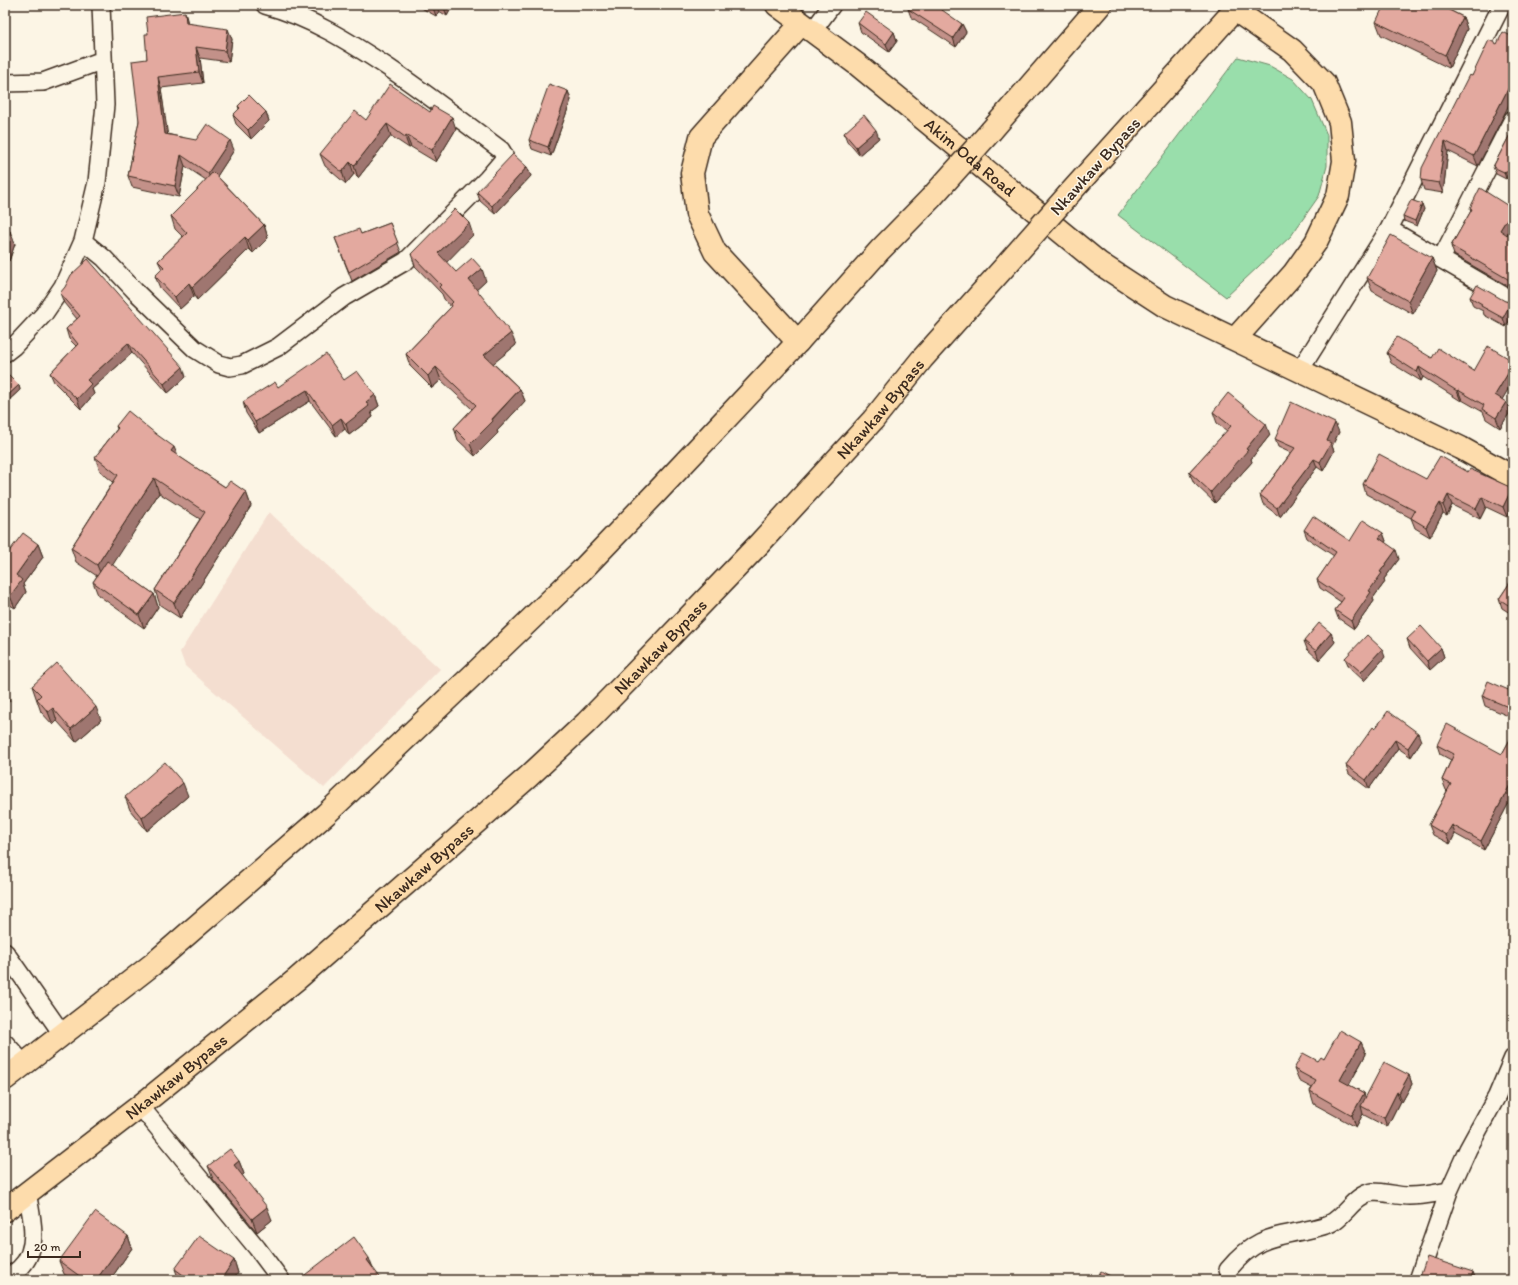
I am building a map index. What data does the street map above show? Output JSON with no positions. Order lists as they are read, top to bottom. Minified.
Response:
{"streets":{"main road":["Akim Oda Road","Nkawkaw Bypass"]},"scale_bar":"20 m"}
